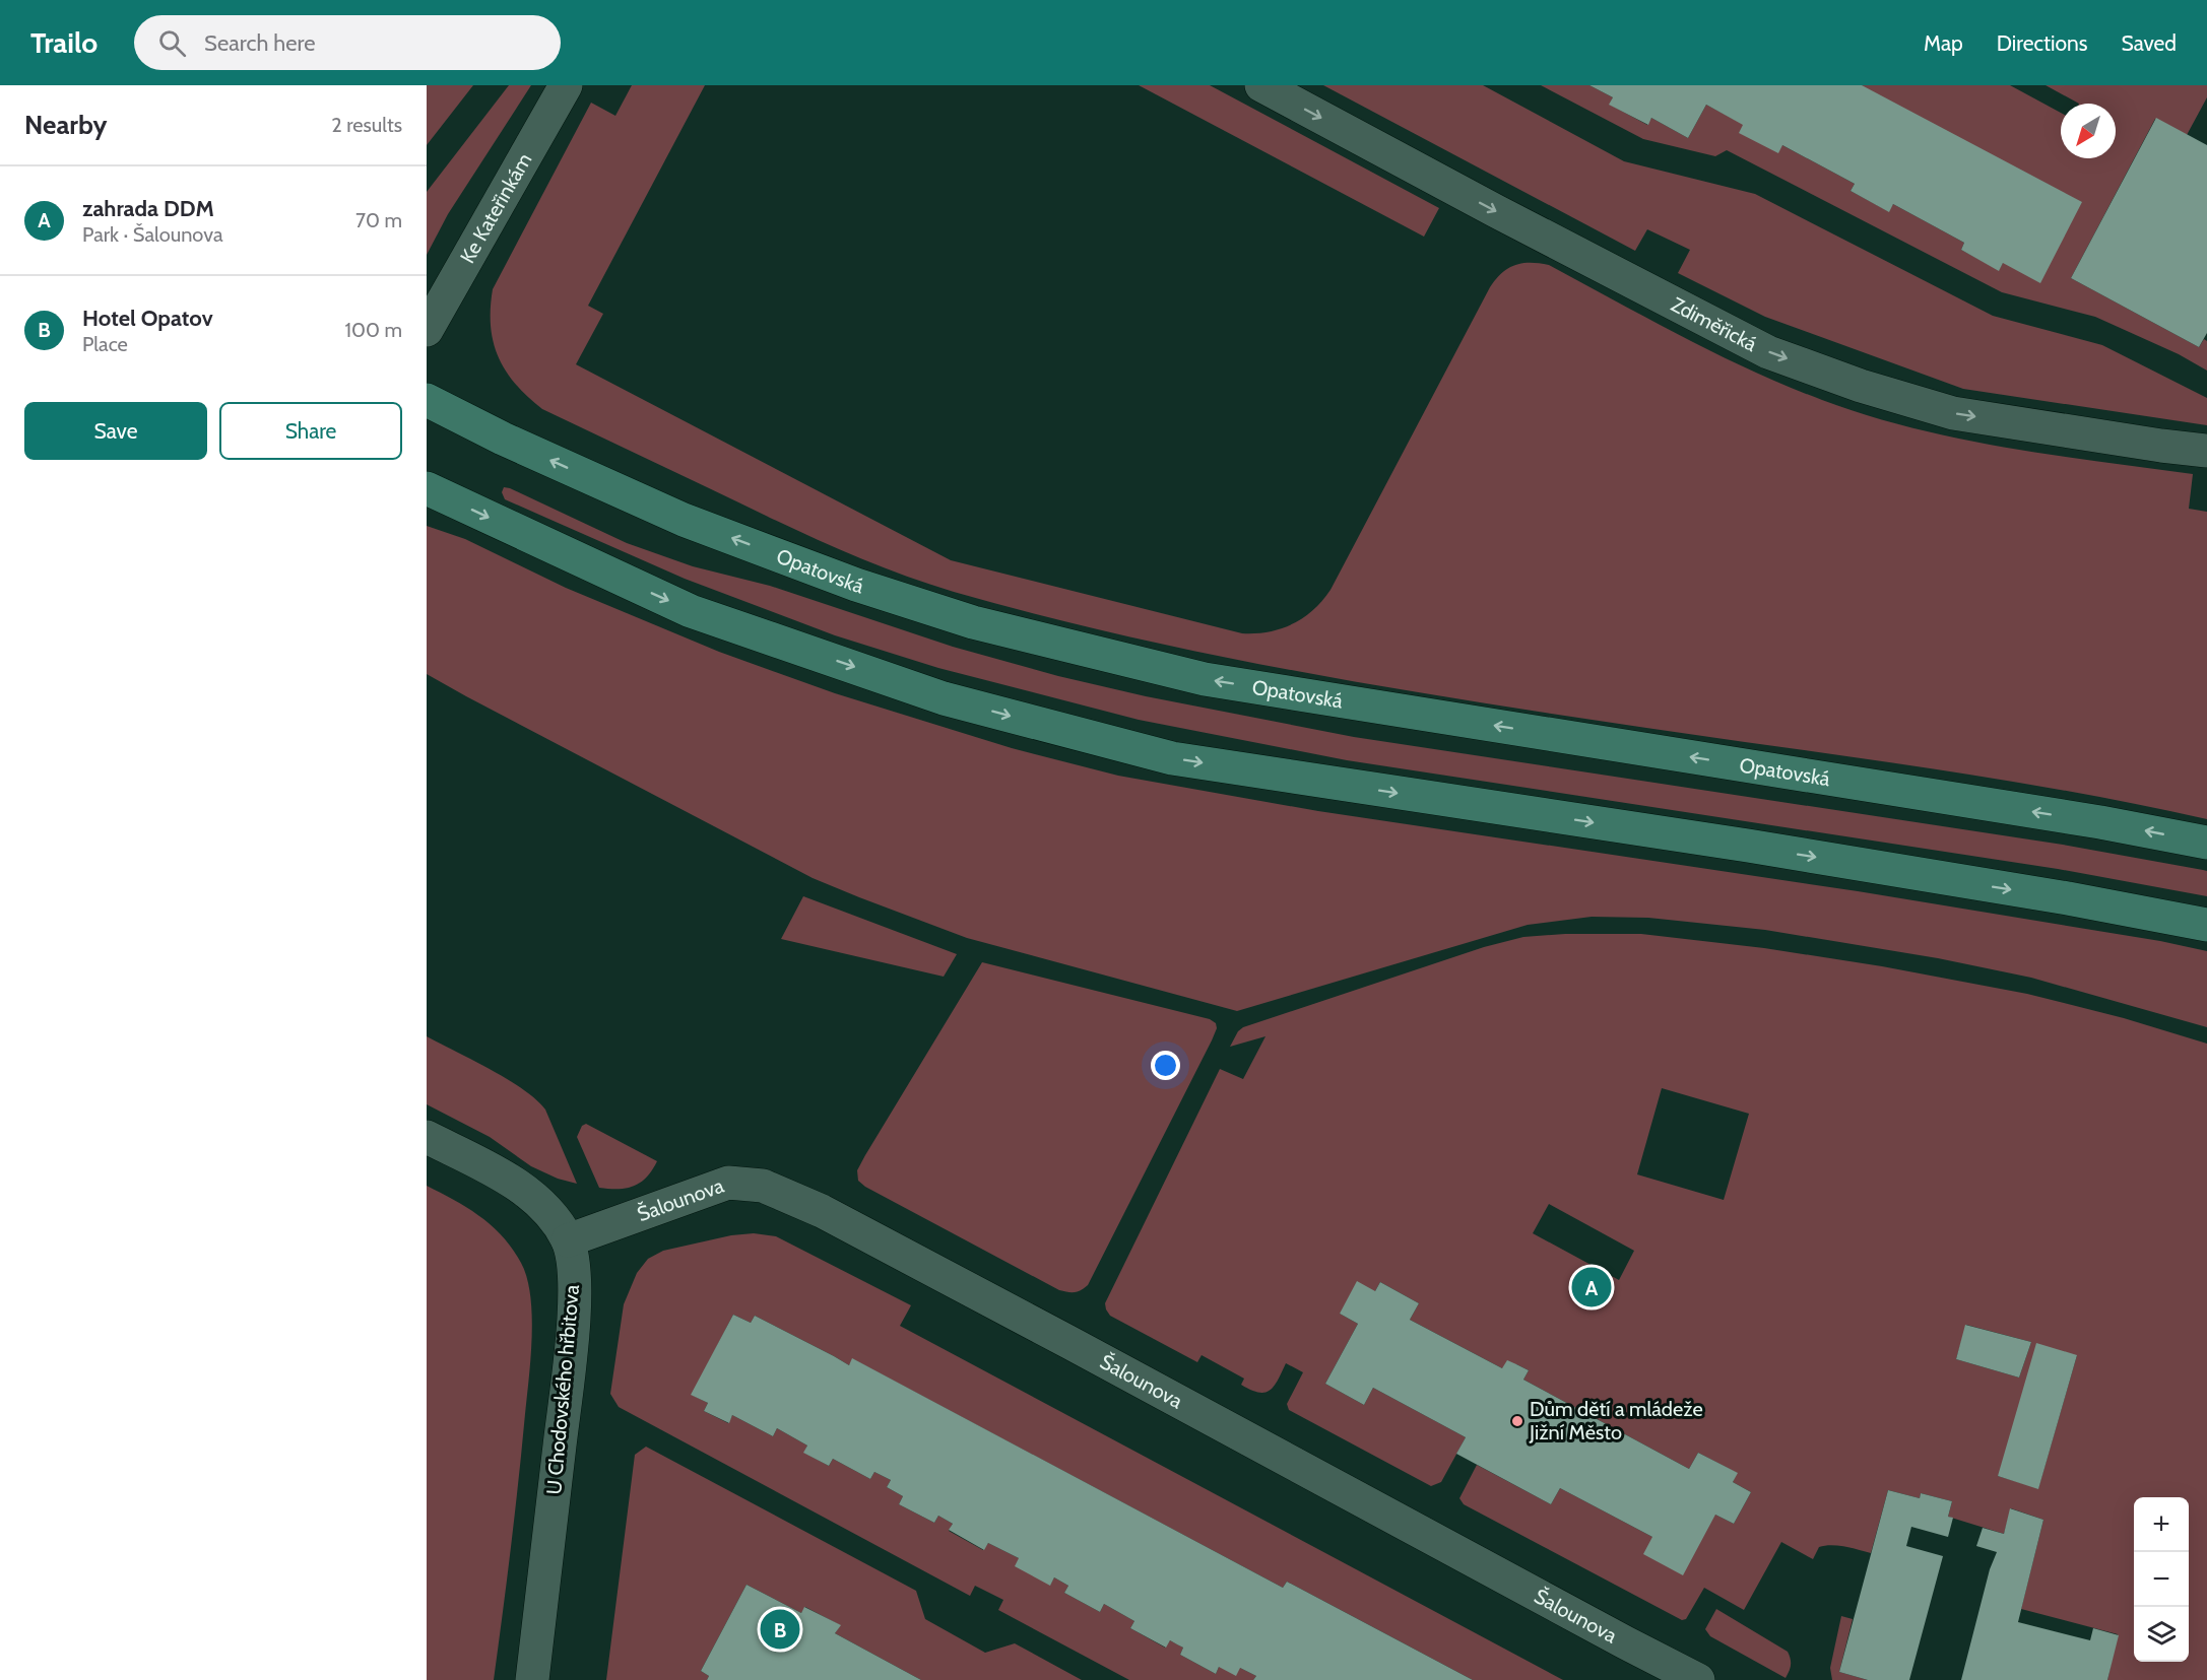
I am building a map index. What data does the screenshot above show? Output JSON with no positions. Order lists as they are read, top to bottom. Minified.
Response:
{"streets":{"main road":["Opatovská"],"street":["Ke Kateřinkám","Zdiměřická","Šalounova","U Chodovského hřbitova"]},"crossings":[["Šalounova","U Chodovského hřbitova"]],"one_way":["Zdiměřická"],"places":["Dům dětí a mládeže Jižní Město"],"north":"bottom left","page":{"header":"Trailo","search":"Search here","nav":["Map","Directions","Saved"],"heading":["Nearby","2 results"],"list":[{"mark":"A","name":"zahrada DDM","note":"Park · Šalounova","value":"70 m"},{"mark":"B","name":"Hotel Opatov","note":"Place","value":"100 m"}],"buttons":["Save","Share"],"pins":["A","B"],"map_buttons":["+","−"]}}
